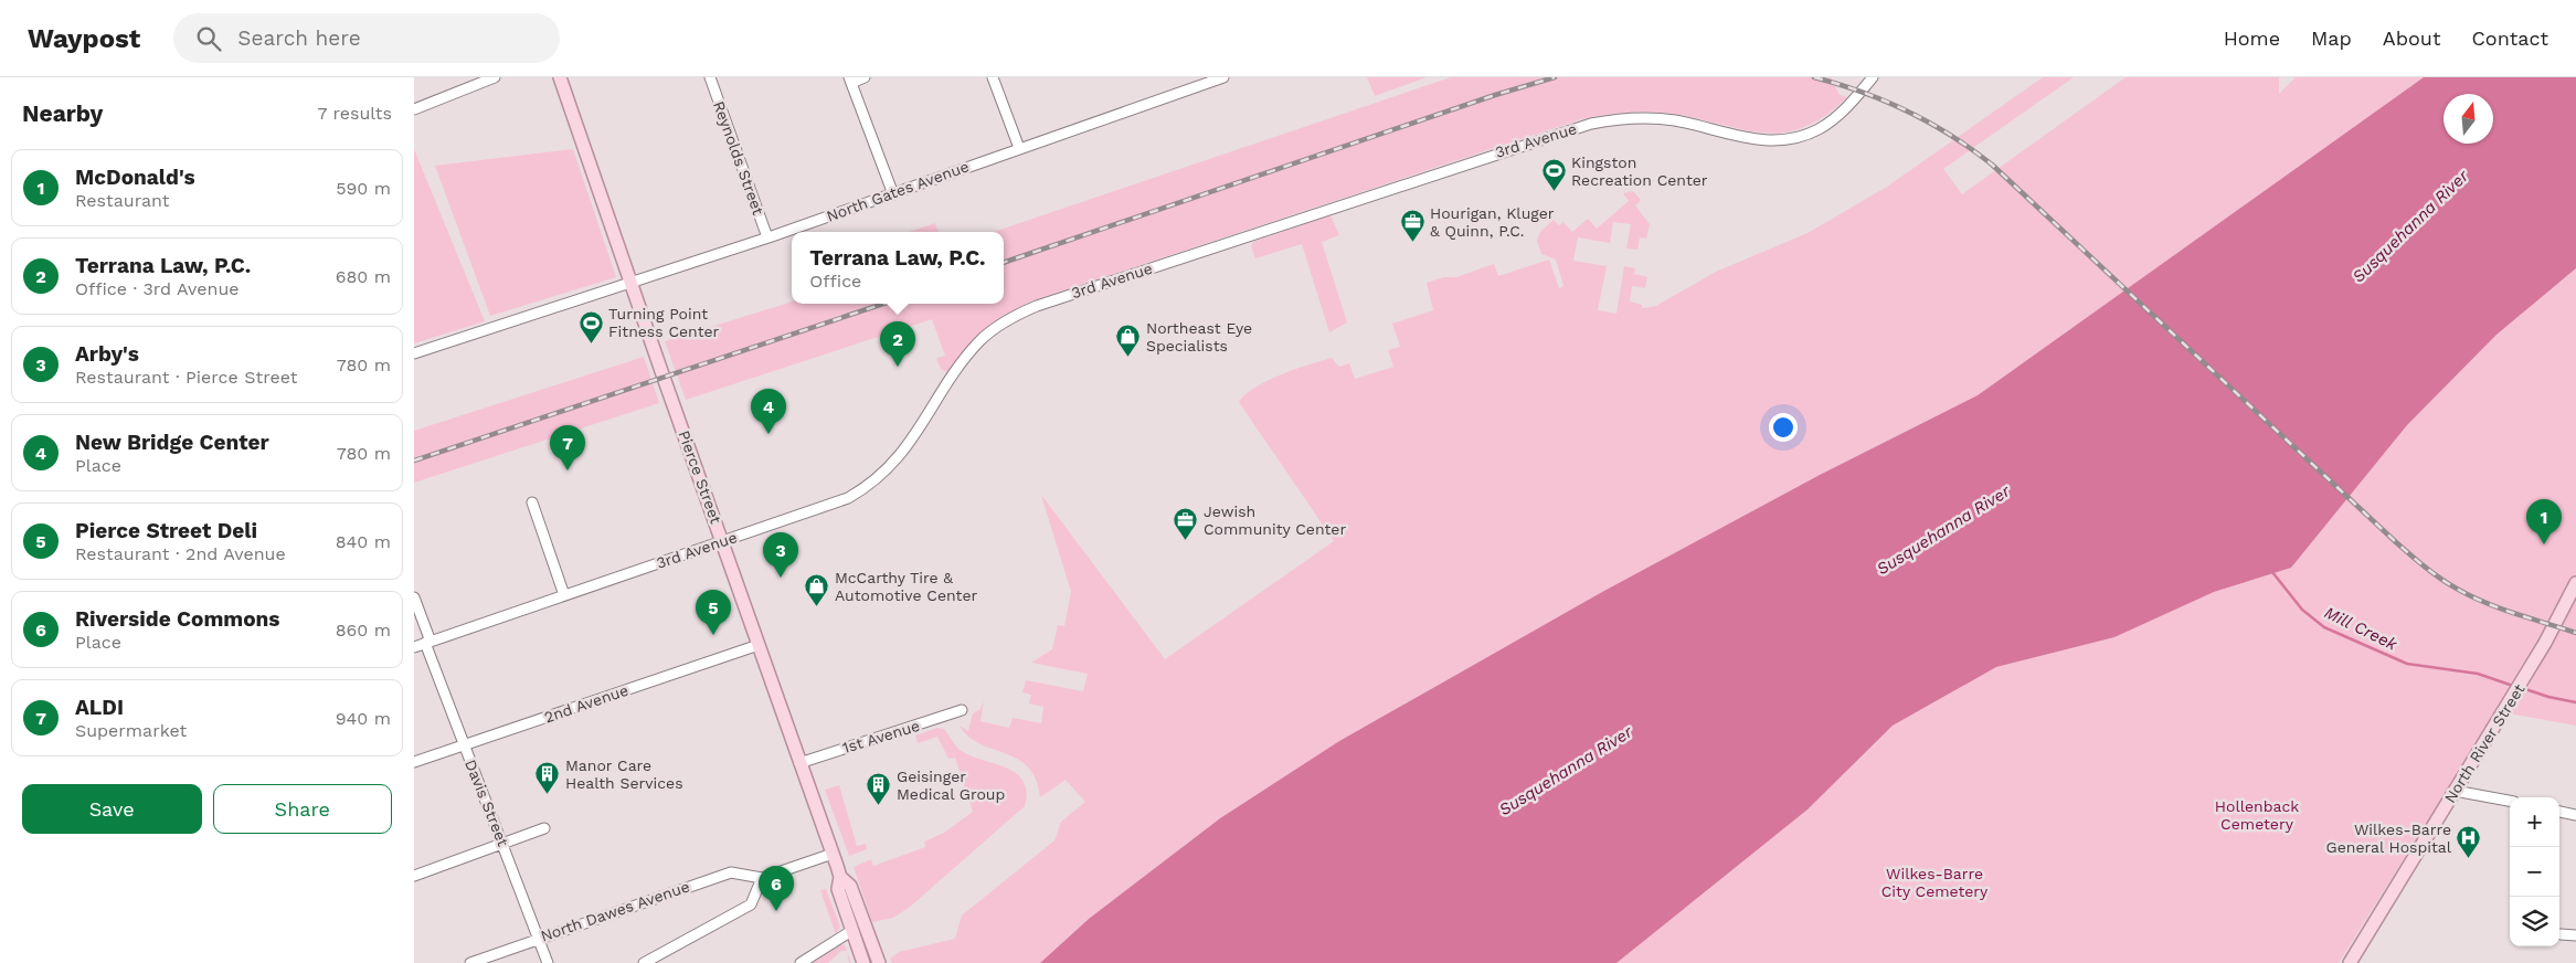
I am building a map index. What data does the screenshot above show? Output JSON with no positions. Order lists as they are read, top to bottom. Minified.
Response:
{"streets":{"main road":["Pierce Street","North River Street"],"street":["3rd Avenue","Reynolds Street","North Gates Avenue","2nd Avenue","1st Avenue","Davis Street","North Dawes Avenue"]},"crossings":[["3rd Avenue","Pierce Street"],["3rd Avenue","Davis Street"],["Reynolds Street","North Gates Avenue"],["North Gates Avenue","Pierce Street"],["Pierce Street","2nd Avenue"],["Pierce Street","1st Avenue"],["2nd Avenue","Davis Street"],["Davis Street","North Dawes Avenue"]],"water":["Susquehanna River","Mill Creek"],"parks":["Hollenback Cemetery","Wilkes-Barre City Cemetery"],"places":{"sports":["Kingston Recreation Center","Turning Point Fitness Center"],"office":["Hourigan, Kluger & Quinn, P.C.","Jewish Community Center"],"shop":["Northeast Eye Specialists","McCarthy Tire & Automotive Center"],"building":["Manor Care Health Services","Geisinger Medical Group"],"hospital":["Wilkes-Barre General Hospital"]},"north":"top","page":{"header":"Waypost","search":"Search here","nav":["Home","Map","About","Contact"],"heading":["Nearby","7 results"],"list":[{"mark":"1","name":"McDonald's","note":"Restaurant","value":"590 m"},{"mark":"2","name":"Terrana Law, P.C.","note":"Office · 3rd Avenue","value":"680 m"},{"mark":"3","name":"Arby's","note":"Restaurant · Pierce Street","value":"780 m"},{"mark":"4","name":"New Bridge Center","note":"Place","value":"780 m"},{"mark":"5","name":"Pierce Street Deli","note":"Restaurant · 2nd Avenue","value":"840 m"},{"mark":"6","name":"Riverside Commons","note":"Place","value":"860 m"},{"mark":"7","name":"ALDI","note":"Supermarket","value":"940 m"}],"popup":["Terrana Law, P.C.","Office"],"pins":["2","4","7","1","3","5","6"],"buttons":["Save","Share"],"map_buttons":["+","−"]}}
